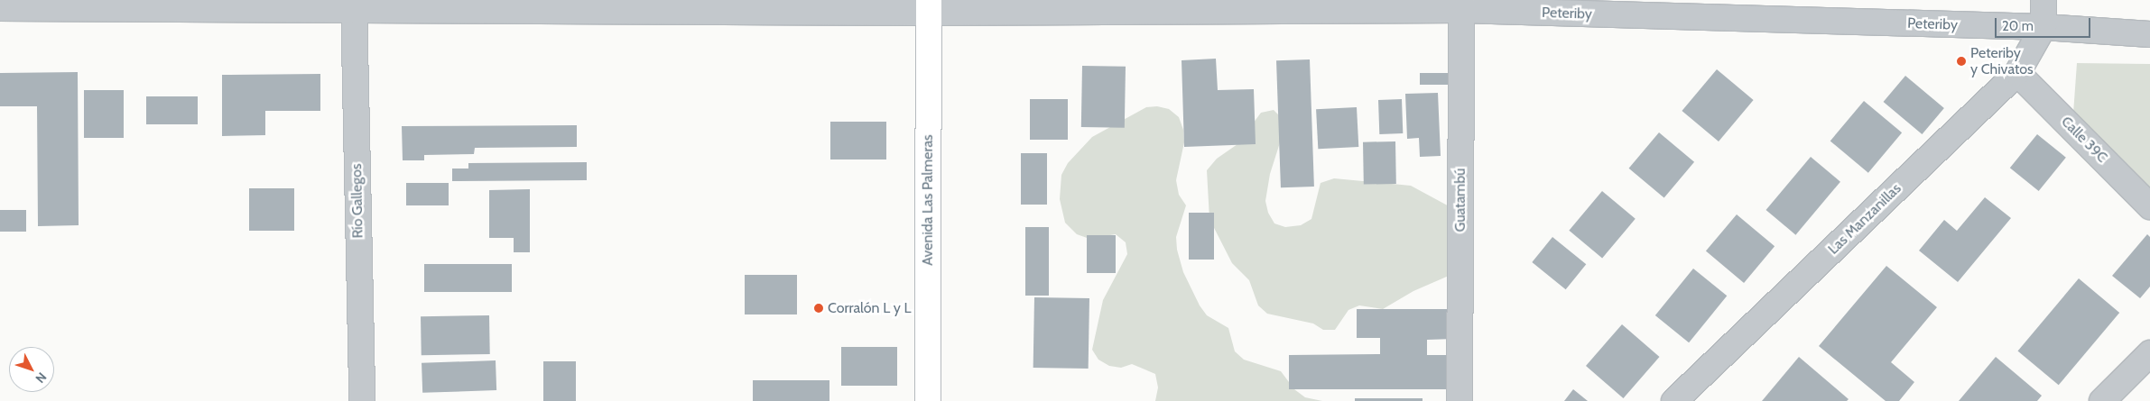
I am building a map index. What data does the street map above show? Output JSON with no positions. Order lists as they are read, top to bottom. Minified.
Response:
{"streets":{"main road":["Avenida Las Palmeras"],"street":["Peteriby","Calle 39C","Guatambú","Río Gallegos","Las Manzanillas"]},"crossings":[["Peteriby","Avenida Las Palmeras"],["Peteriby","Guatambú"],["Peteriby","Río Gallegos"],["Peteriby","Las Manzanillas"],["Calle 39C","Las Manzanillas"]],"places":["Peteriby y Chivatos","Corralón L y L"],"scale_bar":"20 m","north":"bottom right"}
